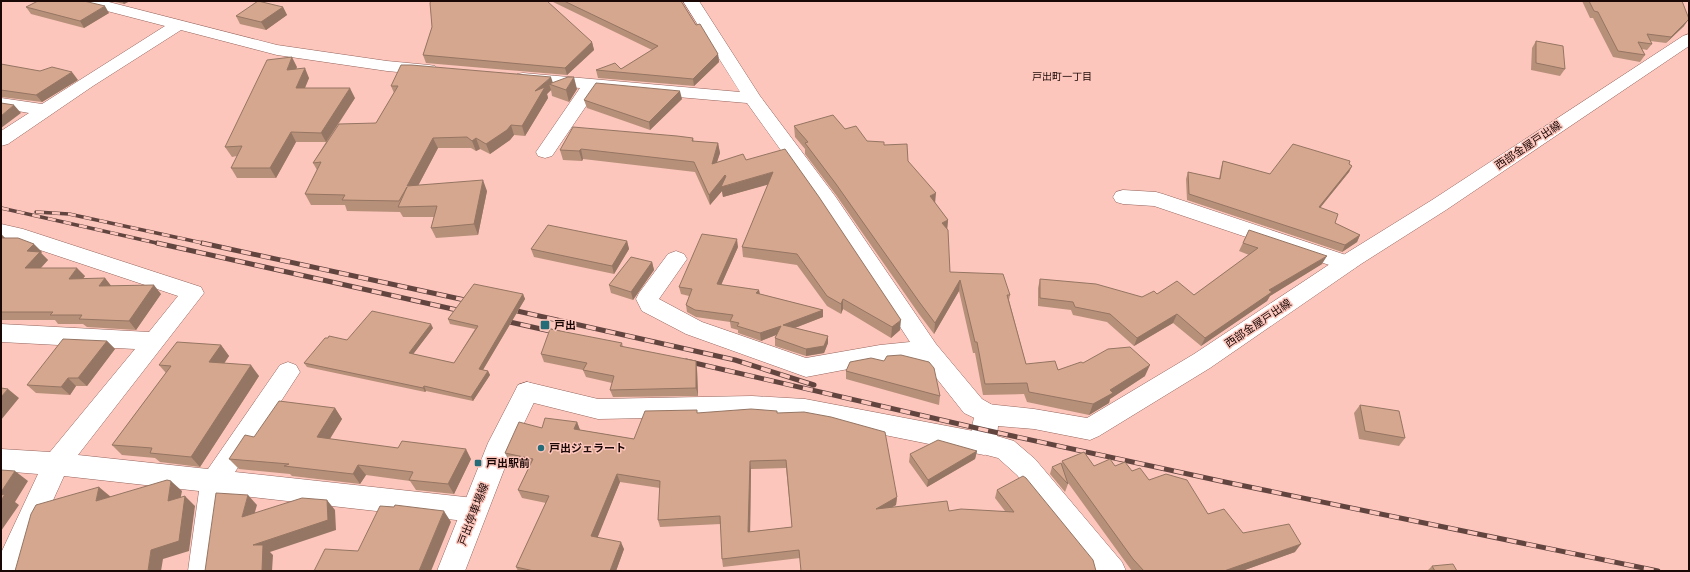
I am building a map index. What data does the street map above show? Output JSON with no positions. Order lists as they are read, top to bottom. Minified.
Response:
{"streets":{"street":["西部金屋戸出線","戸出停車場線"]},"districts":["戸出町一丁目"],"places":{"transit":["戸出","戸出駅前"],"other":["戸出ジェラート"]}}
